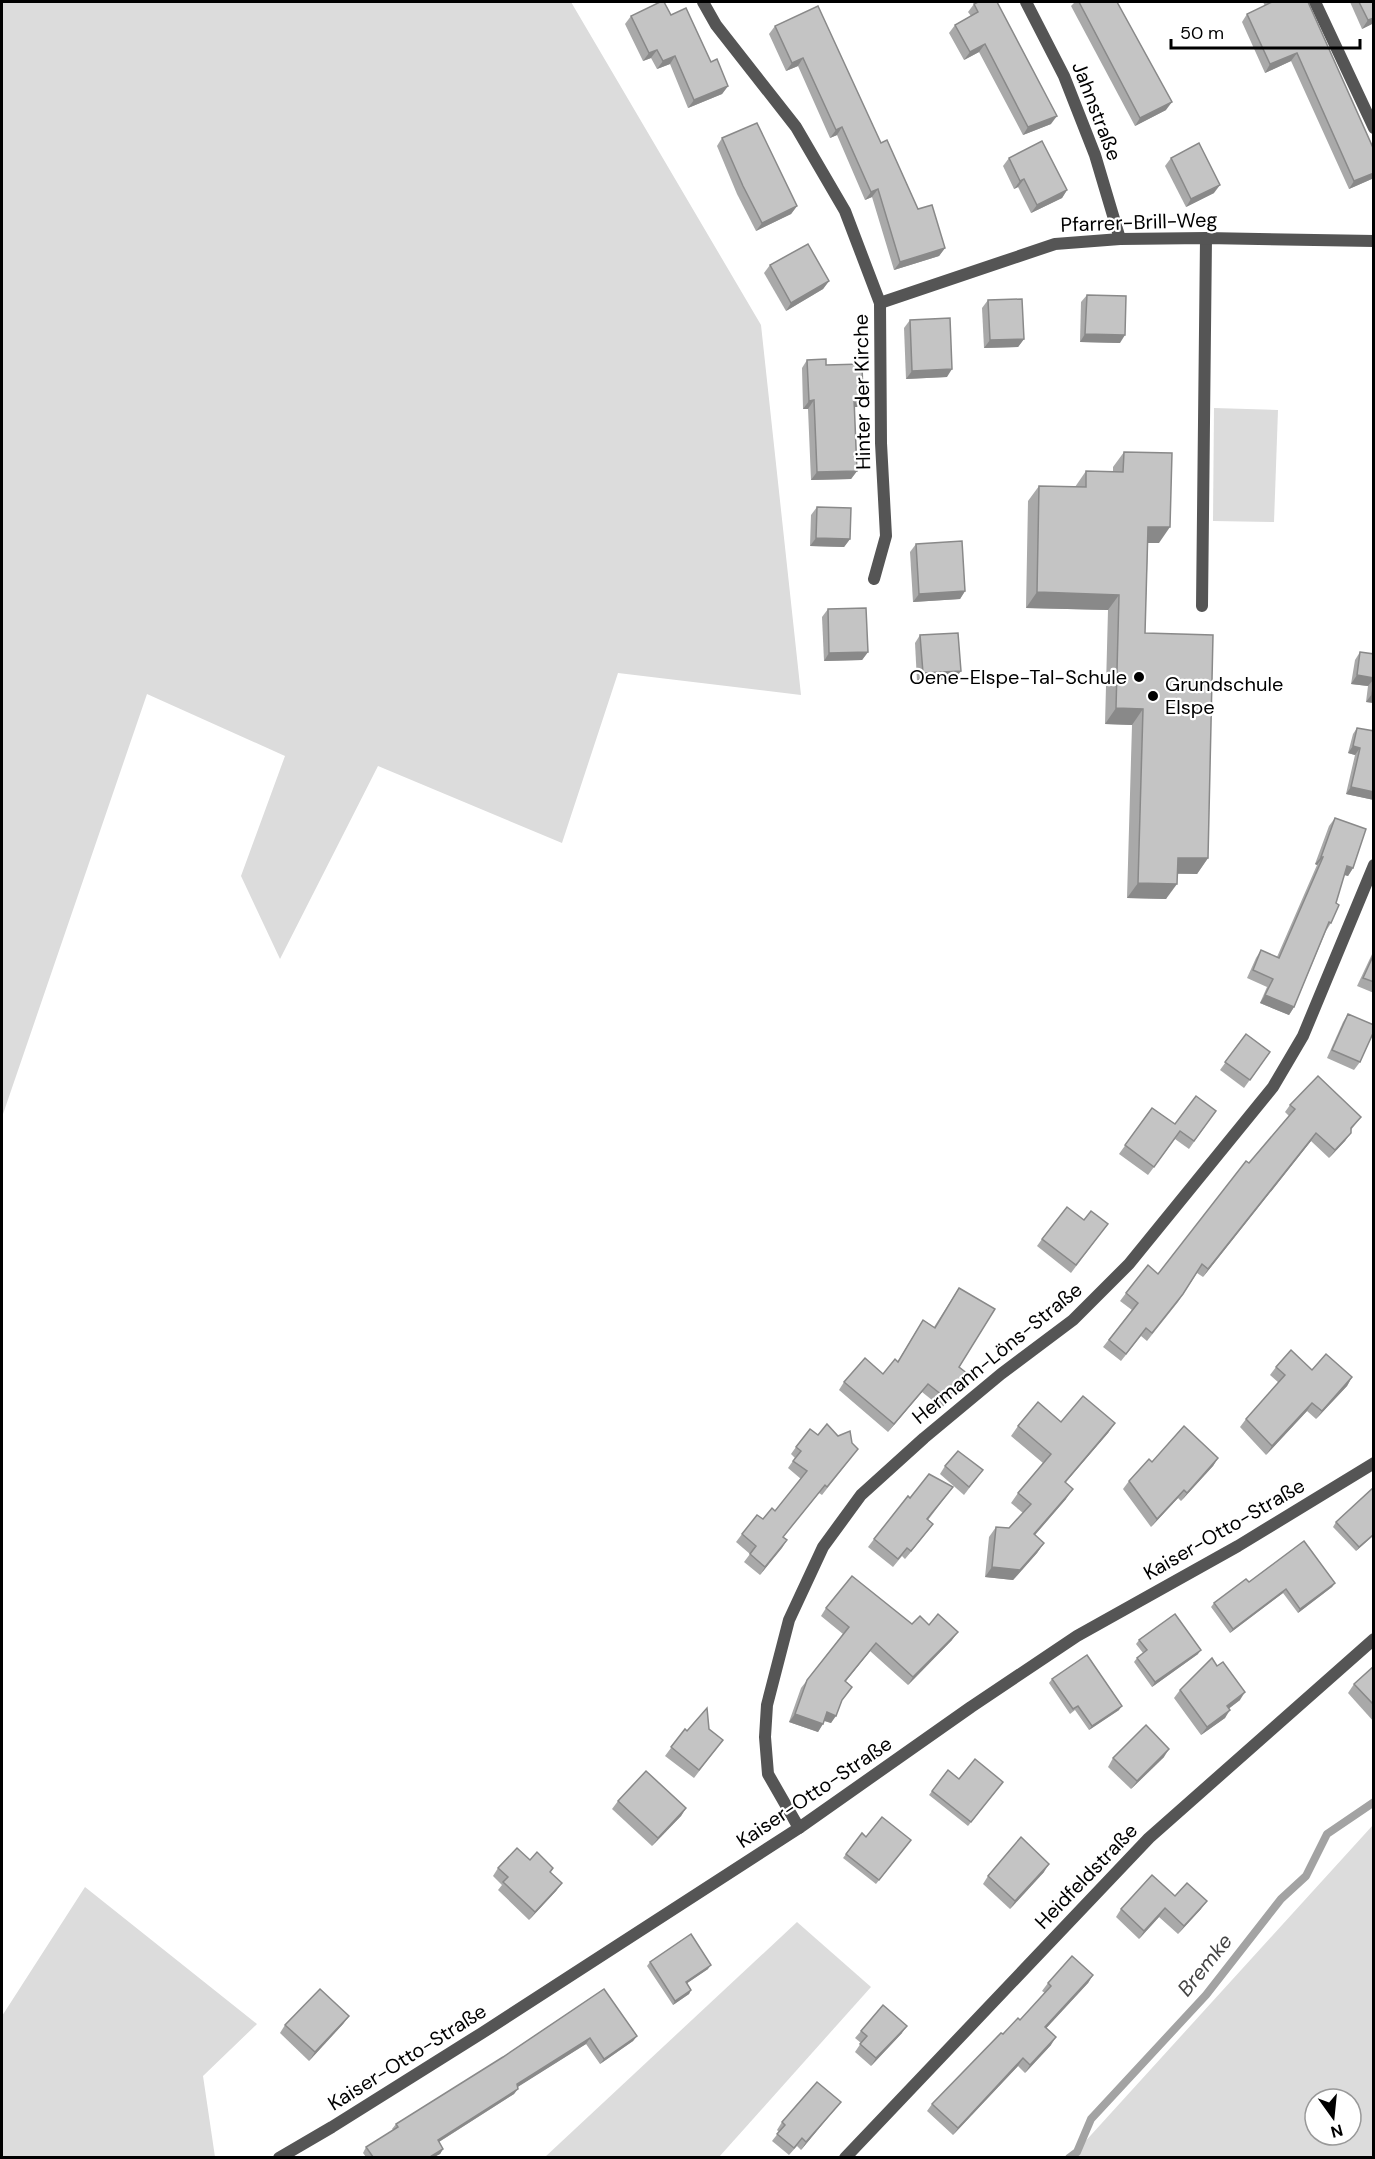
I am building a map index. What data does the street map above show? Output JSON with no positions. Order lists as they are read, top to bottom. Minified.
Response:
{"streets":{"street":["Jahnstraße","Pfarrer-Brill-Weg","Hinter der Kirche","Hermann-Löns-Straße","Kaiser-Otto-Straße","Heidfeldstraße"]},"crossings":[["Jahnstraße","Pfarrer-Brill-Weg"],["Pfarrer-Brill-Weg","Hinter der Kirche"],["Hermann-Löns-Straße","Kaiser-Otto-Straße"]],"water":["Bremke"],"places":["Oene-Elspe-Tal-Schule","Grundschule Elspe"],"scale_bar":"50 m","north":"bottom"}
